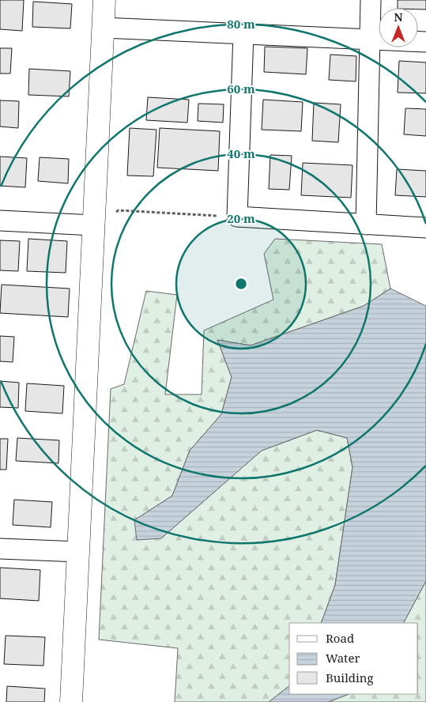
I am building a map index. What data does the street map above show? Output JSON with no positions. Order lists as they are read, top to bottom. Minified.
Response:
{"legend":["Road","Water","Building"],"north":"top","rings":["80 m","60 m","40 m","20 m"]}
